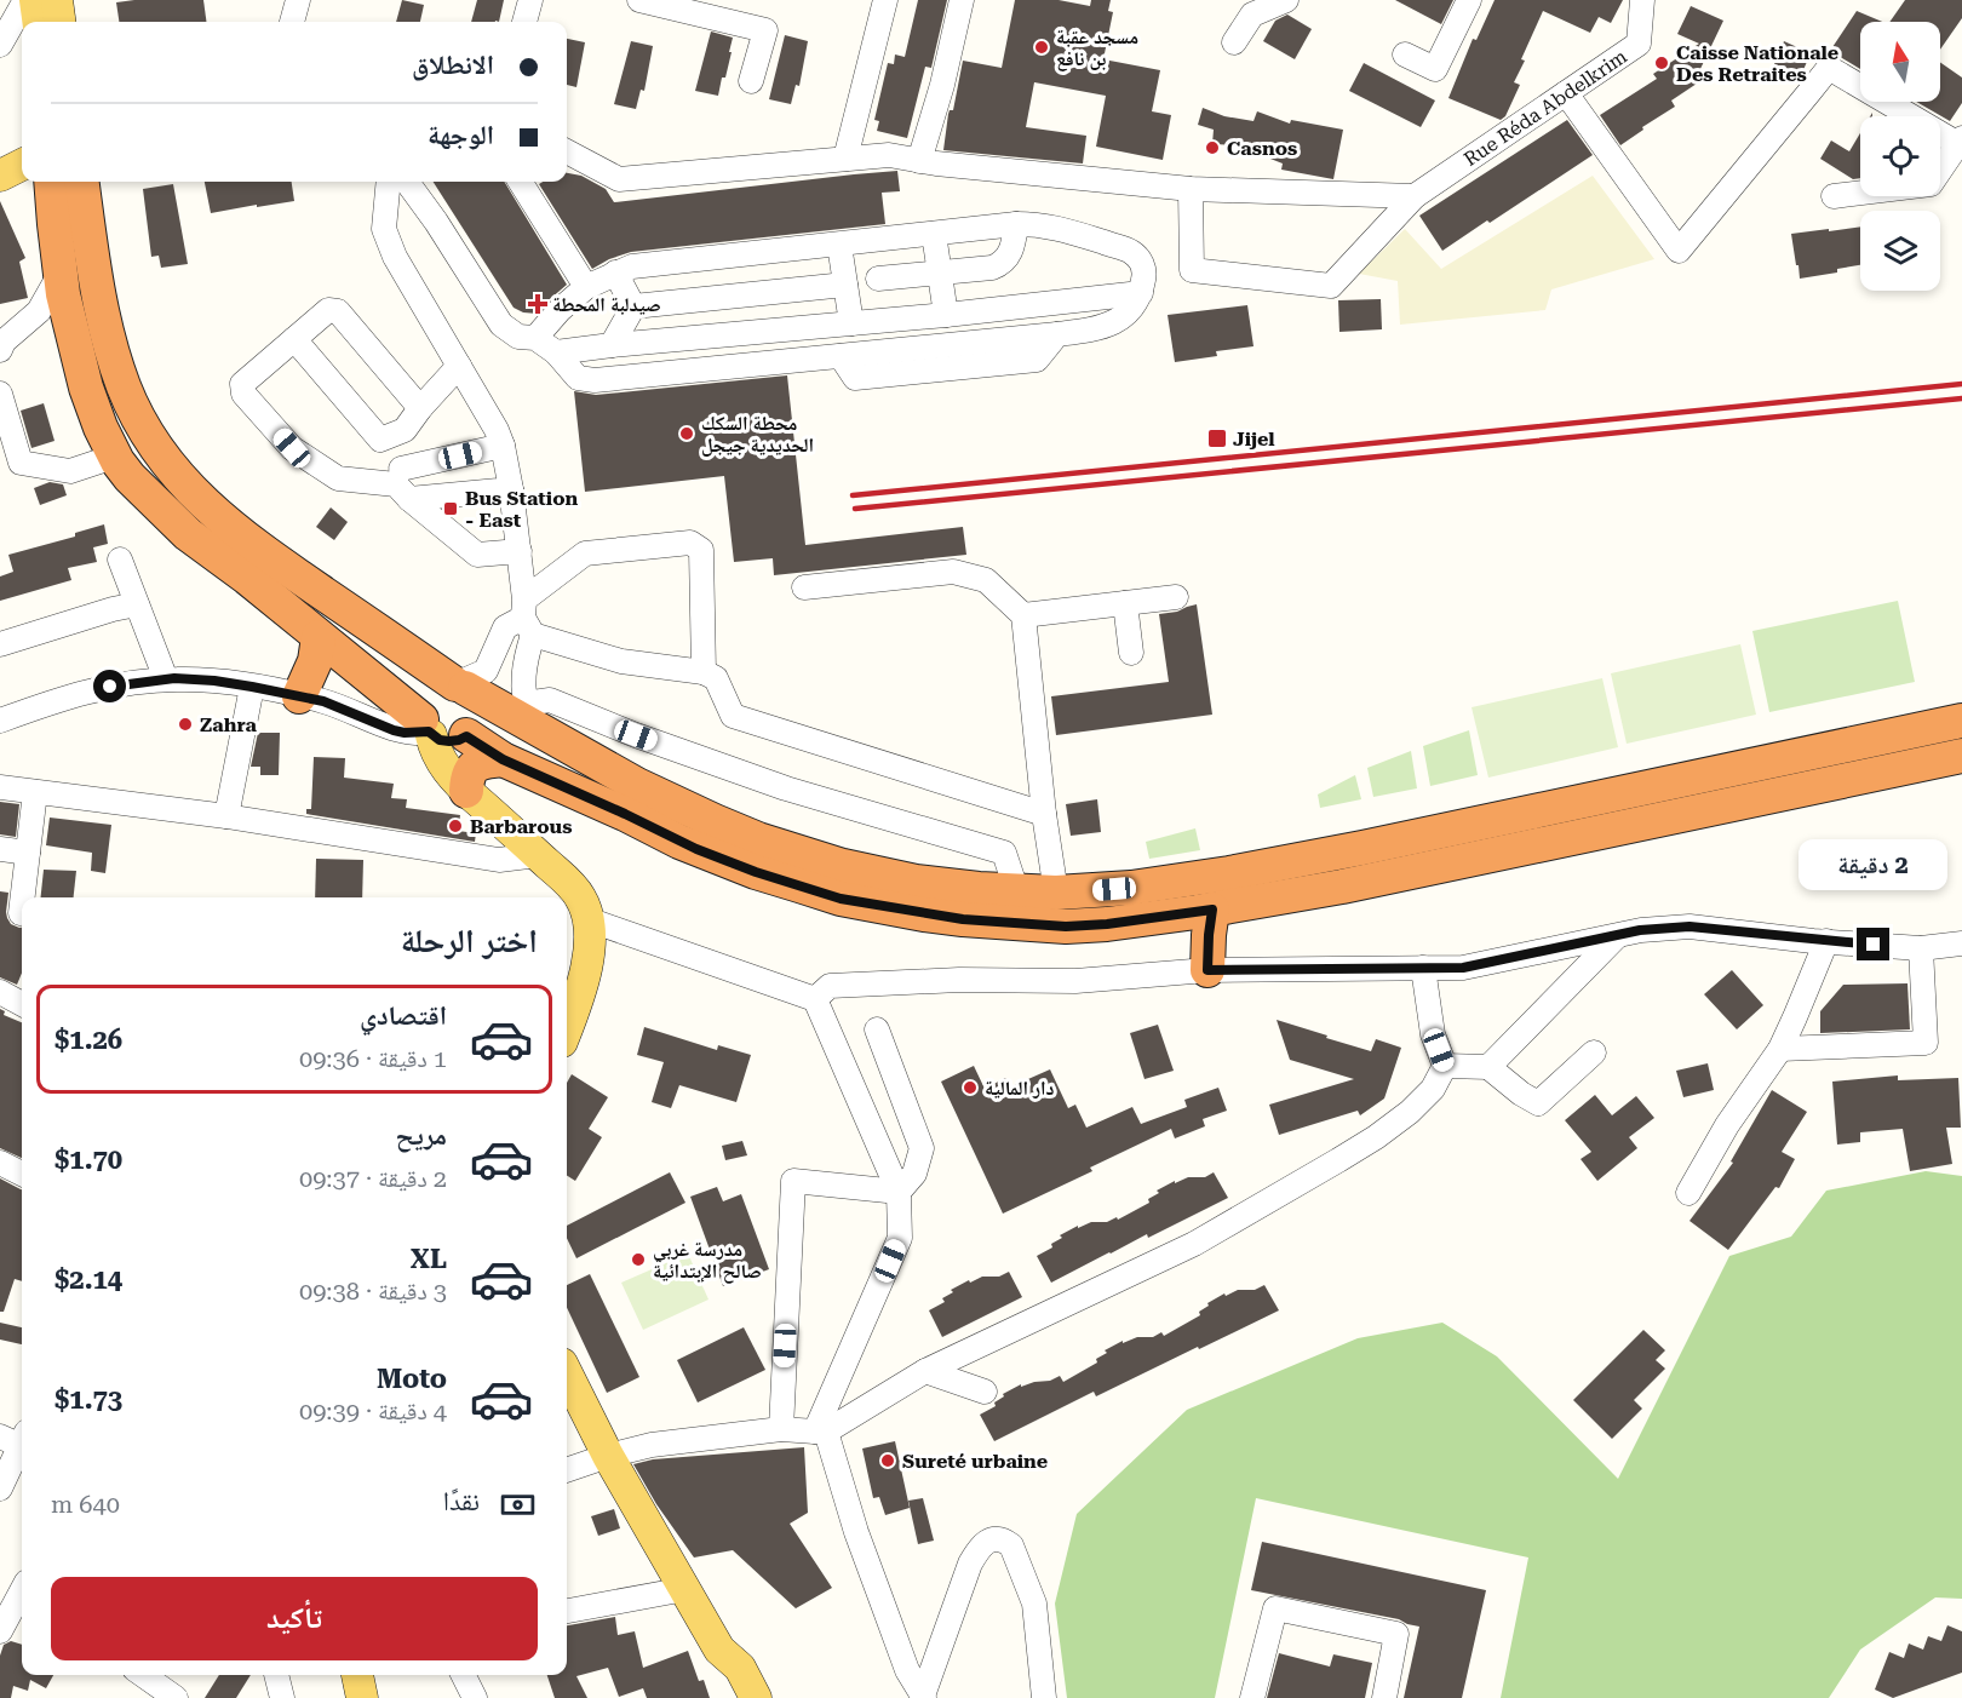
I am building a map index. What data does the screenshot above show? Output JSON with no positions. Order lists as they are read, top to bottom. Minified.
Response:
{"streets":{"street":["Rue Réda Abdelkrim"]},"places":{"other":["مسجد عقبة بن نافع","Caisse Nationale Des Retraites","Casnos","محطة السكك الحديدية جيجل","Zahra","Barbarous","دار المالية","مدرسة غربي صالح الإبتدائية","Sureté urbaine"],"health":["صيدلبة المحطة"],"transit":["Jijel","Bus Station - East"]},"north":"top","page":{"banner":["الانطلاق","الوجهة"],"bubble":"2 دقيقة","heading":"اختر الرحلة","list":[{"name":"اقتصادي","note":"1 دقيقة · 09:36","value":"$1.26"},{"name":"مريح","note":"2 دقيقة · 09:37","value":"$1.70"},{"name":"XL","note":"3 دقيقة · 09:38","value":"$2.14"},{"name":"Moto","note":"4 دقيقة · 09:39","value":"$1.73"}],"pay":["نقدًا","640 m"],"buttons":"تأكيد"}}
